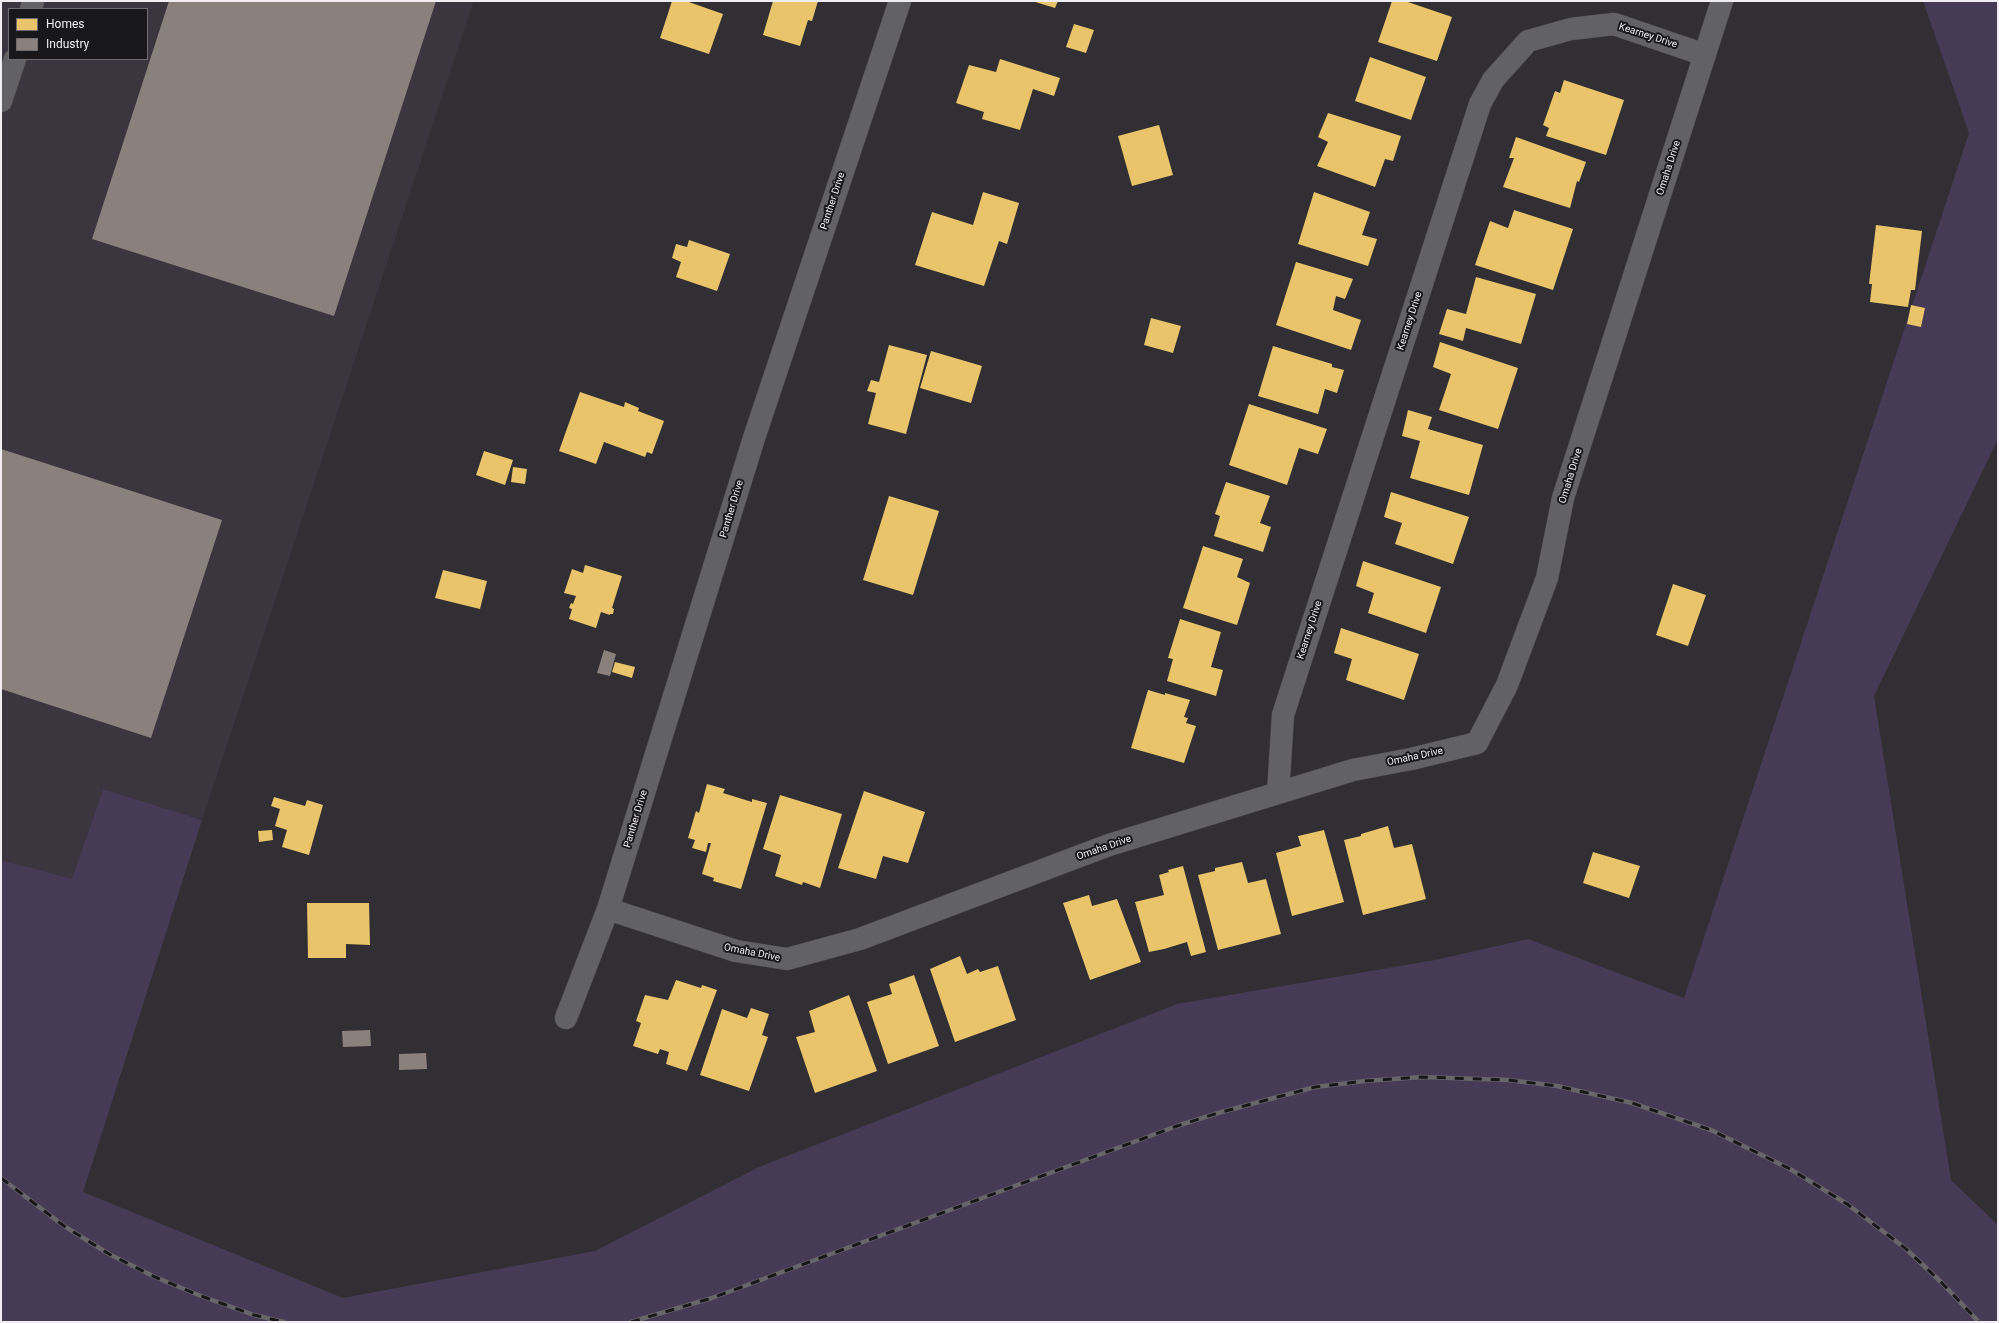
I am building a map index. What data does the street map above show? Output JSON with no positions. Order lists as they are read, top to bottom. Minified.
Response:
{"streets":{"street":["Kearney Drive","Omaha Drive","Panther Drive"]},"crossings":[["Kearney Drive","Omaha Drive"],["Omaha Drive","Panther Drive"]],"legend":["Homes","Industry"]}
